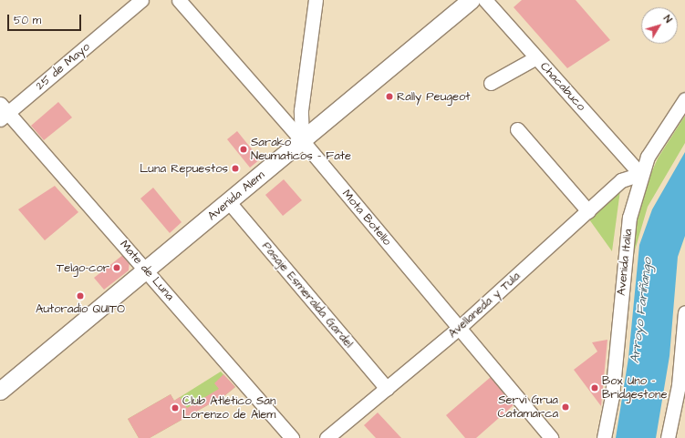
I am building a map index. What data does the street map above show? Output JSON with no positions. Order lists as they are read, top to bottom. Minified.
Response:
{"streets":{"main road":["Avenida Alem"],"street":["25 de Mayo","Chacabuco","Mota Botello","Avenida Italia","Mate de Luna","Pasaje Esmeralda Gardel","Avellaneda y Tula"]},"crossings":[["25 de Mayo","Mate de Luna"],["Chacabuco","Avenida Italia"],["Chacabuco","Avellaneda y Tula"],["Avenida Alem","Mota Botello"],["Avenida Alem","Mate de Luna"],["Avenida Alem","Pasaje Esmeralda Gardel"],["Mota Botello","Avellaneda y Tula"],["Avenida Italia","Avellaneda y Tula"],["Pasaje Esmeralda Gardel","Avellaneda y Tula"]],"water":["Arroyo Fariñango"],"places":["Rally Peugeot","Sarako Neumaticos - Fate","Luna Repuestos","Telgo-cor","Autoradio QUITO","Box Uno - Bridgestone","Servi Grua Catamarca","Club Atlético San Lorenzo de Alem"],"scale_bar":"50 m","north":"top right"}
